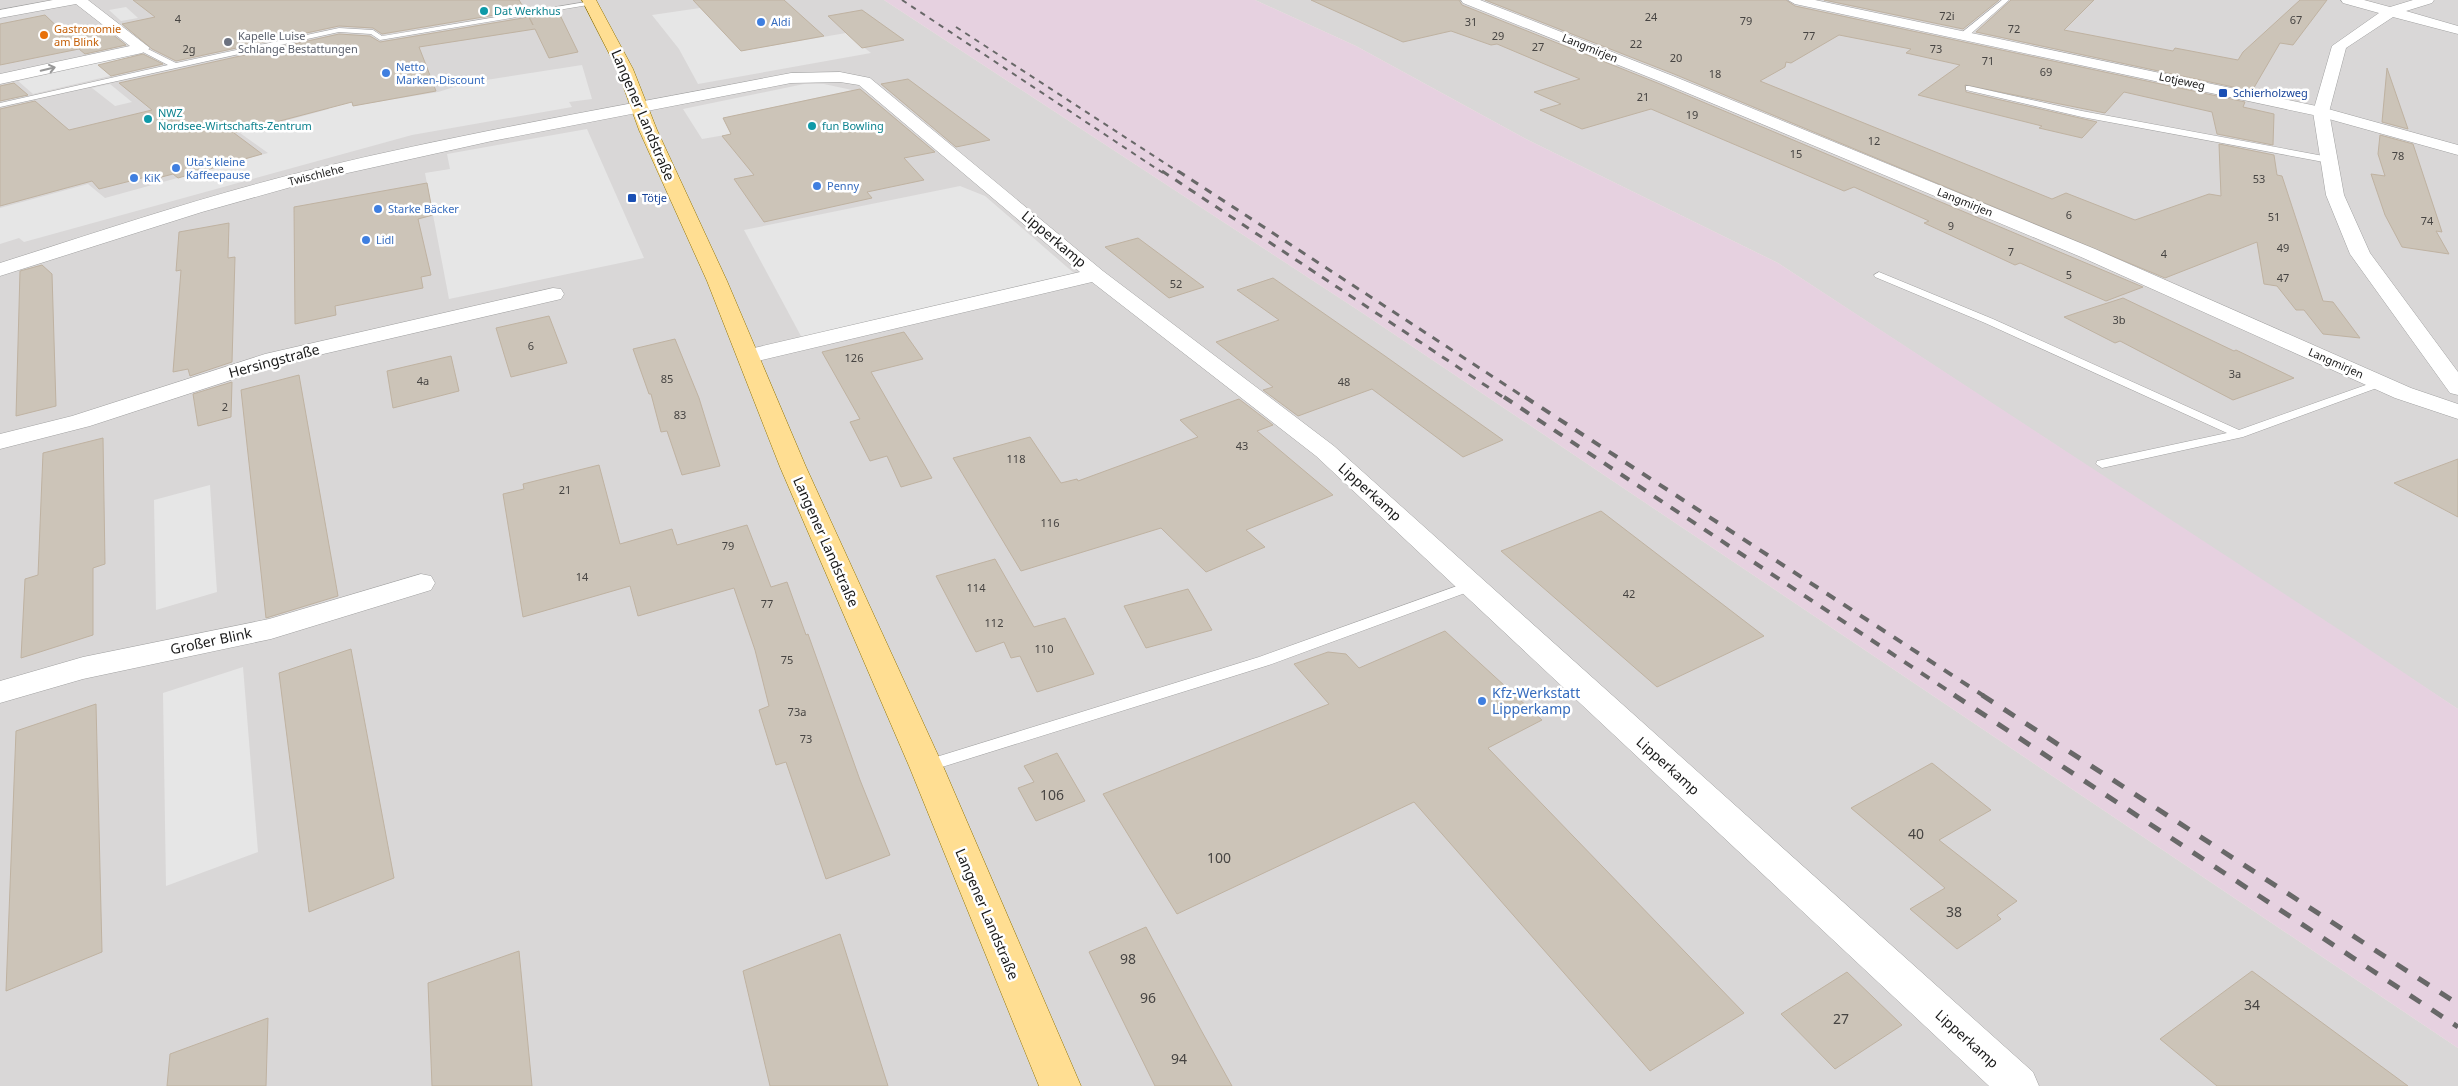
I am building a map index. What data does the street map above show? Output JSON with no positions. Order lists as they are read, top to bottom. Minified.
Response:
{"streets":{"main road":["Langener Landstraße"],"street":["Langmirjen","Lotjeweg","Twischlehe","Lipperkamp","Hersingstraße","Großer Blink"]},"crossings":[["Langener Landstraße","Twischlehe"],["Langener Landstraße","Lipperkamp"],["Twischlehe","Lipperkamp"]],"places":{"other":["Dat Werkhus","Aldi","Gastronomie am Blink","Kapelle Luise Schlange Bestattungen","Netto Marken-Discount","NWZ Nordsee-Wirtschafts-Zentrum","fun Bowling","Uta's kleine Kaffeepause","KiK","Penny","Starke Bäcker","Lidl","Kfz-Werkstatt Lipperkamp"],"transit":["Schierholzweg","Tötje"]},"house_numbers":["72i","24","4","67","79","31","72","29","77","22","27","2g","73","20","71","69","18","21","19","12","15","78","53","6","51","74","9","49","7","4","5","47","52","3b","6","126","3a","85","4a","48","2","83","43","118","21","116","79","14","114","42","77","112","110","75","73a","73","106","40","100","38","98","96","34","27","94"]}
